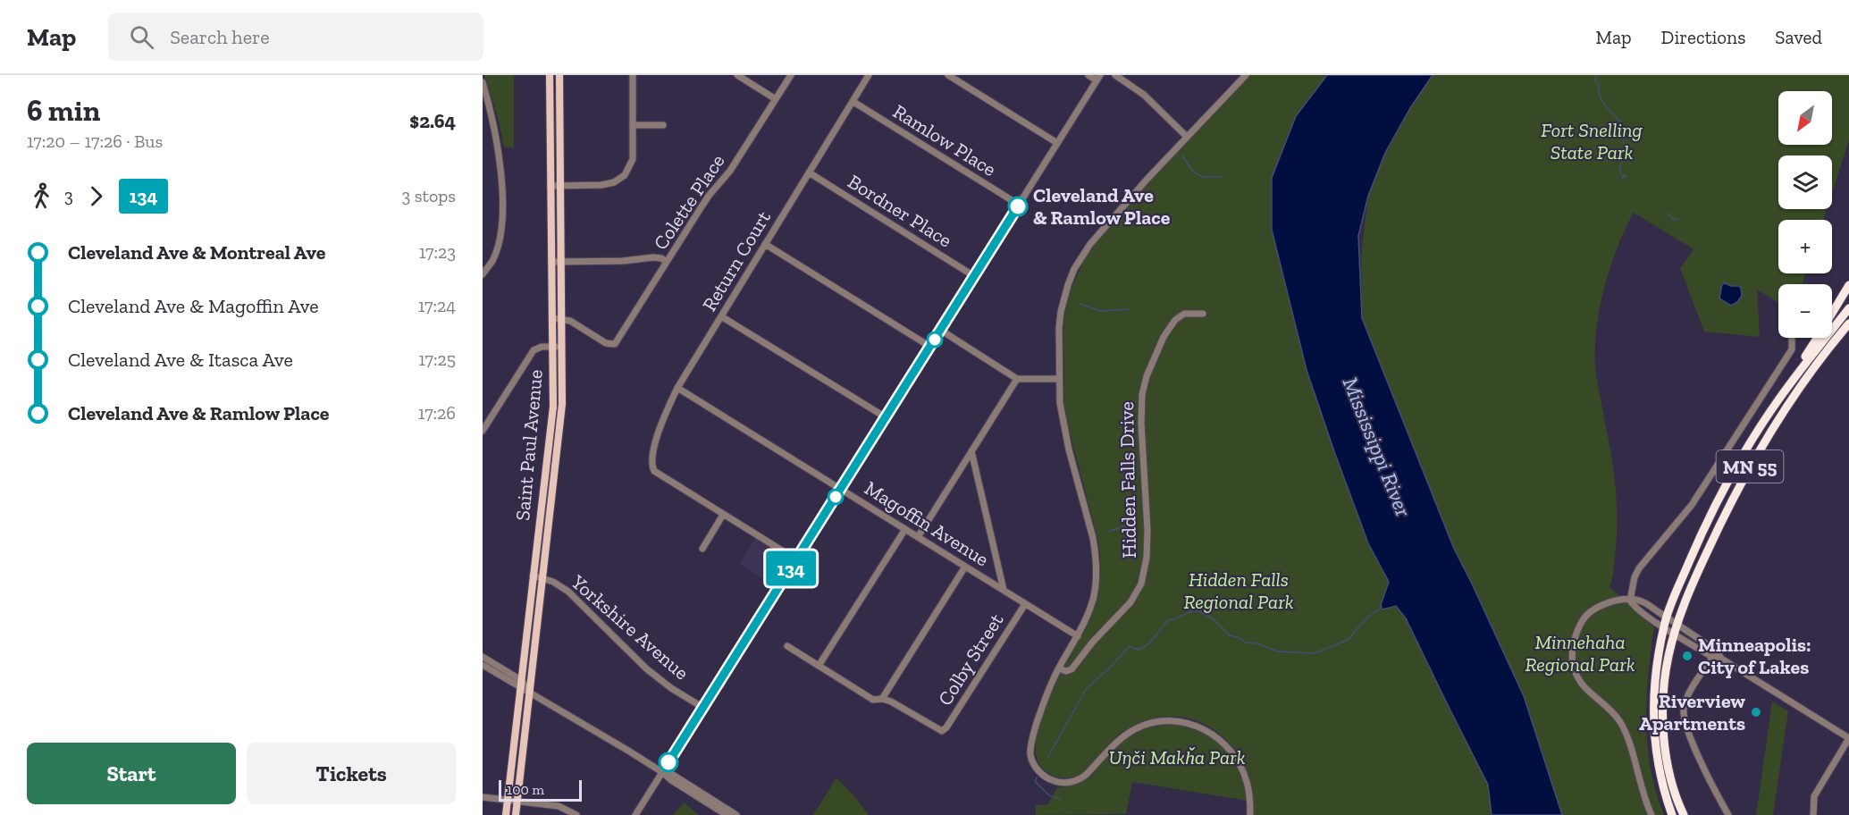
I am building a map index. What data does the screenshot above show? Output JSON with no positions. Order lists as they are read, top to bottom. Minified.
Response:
{"streets":{"highway":["MN 55"],"main road":["Saint Paul Avenue"],"street":["Ramlow Place","Colette Place","Bordner Place","Return Court","Hidden Falls Drive","Magoffin Avenue","Yorkshire Avenue","Colby Street"]},"crossings":[["Ramlow Place","Return Court"],["Colette Place","Saint Paul Avenue"],["Bordner Place","Return Court"],["Return Court","Magoffin Avenue"],["Saint Paul Avenue","Yorkshire Avenue"],["Magoffin Avenue","Colby Street"]],"water":["Mississippi River"],"parks":["Fort Snelling State Park","Hidden Falls Regional Park","Minnehaha Regional Park","Uŋči Makȟa Park"],"places":["Cleveland Ave & Ramlow Place","Minneapolis: City of Lakes","Riverview Apartments"],"lines":["bus line 134"],"scale_bar":"100 m","north":"bottom left","page":{"header":"Map","search":"Search here","nav":["Map","Directions","Saved"],"heading":["6 min","17:20 – 17:26 · Bus","$2.64"],"on_map":"134","map_buttons":["+","−"],"legs":["3","134","3 stops"],"list":[{"name":"Cleveland Ave & Montreal Ave","value":"17:23"},{"name":"Cleveland Ave & Magoffin Ave","value":"17:24"},{"name":"Cleveland Ave & Itasca Ave","value":"17:25"},{"name":"Cleveland Ave & Ramlow Place","value":"17:26"}],"buttons":["Start","Tickets"],"scale":"100 m"}}
